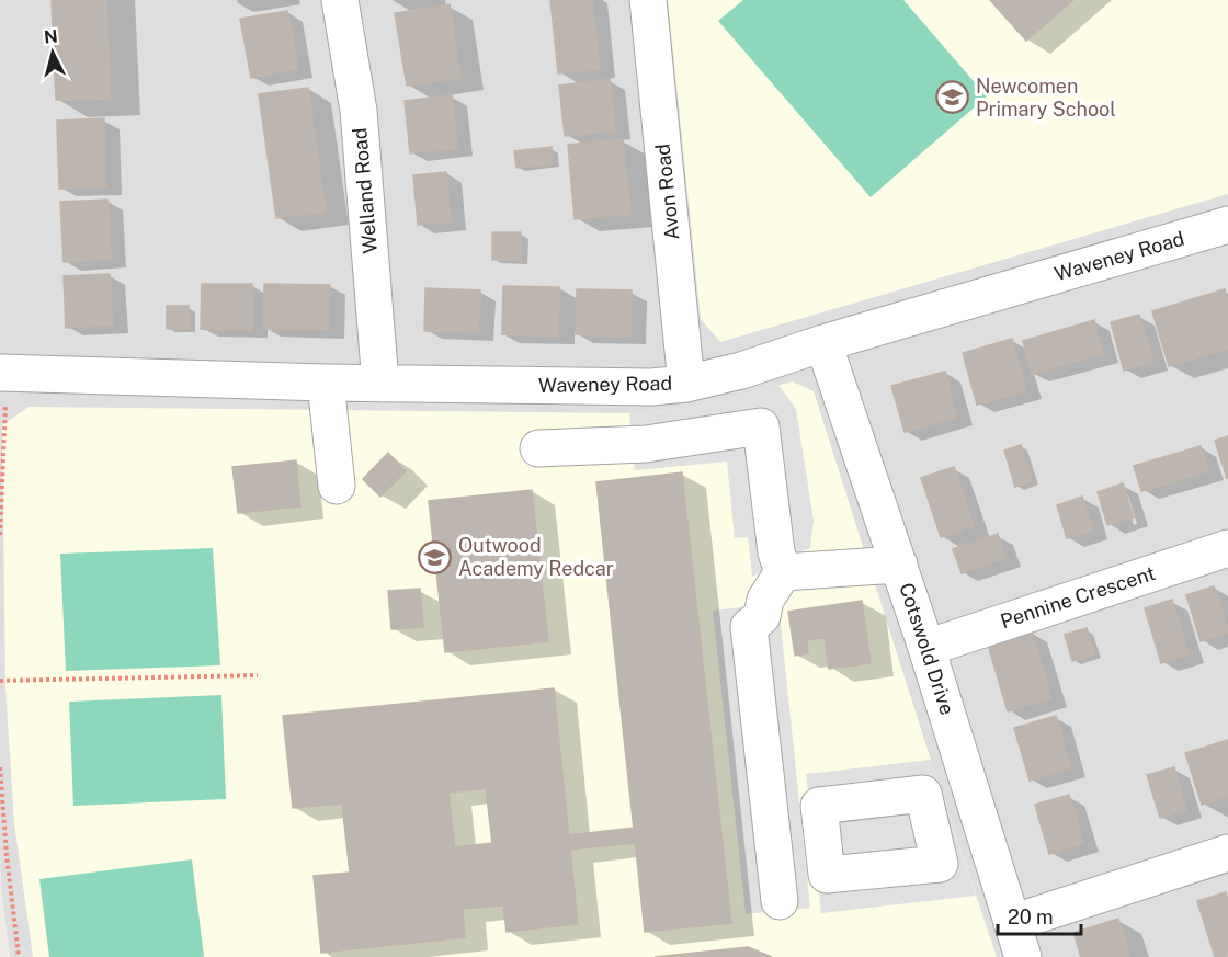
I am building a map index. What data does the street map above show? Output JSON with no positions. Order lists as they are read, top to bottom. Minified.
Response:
{"streets":{"street":["Welland Road","Avon Road","Waveney Road","Pennine Crescent","Cotswold Drive"]},"crossings":[["Welland Road","Waveney Road"],["Avon Road","Waveney Road"],["Waveney Road","Cotswold Drive"],["Pennine Crescent","Cotswold Drive"]],"places":{"school or university":["Newcomen Primary School","Outwood Academy Redcar"]},"scale_bar":"20 m","north":"top"}
